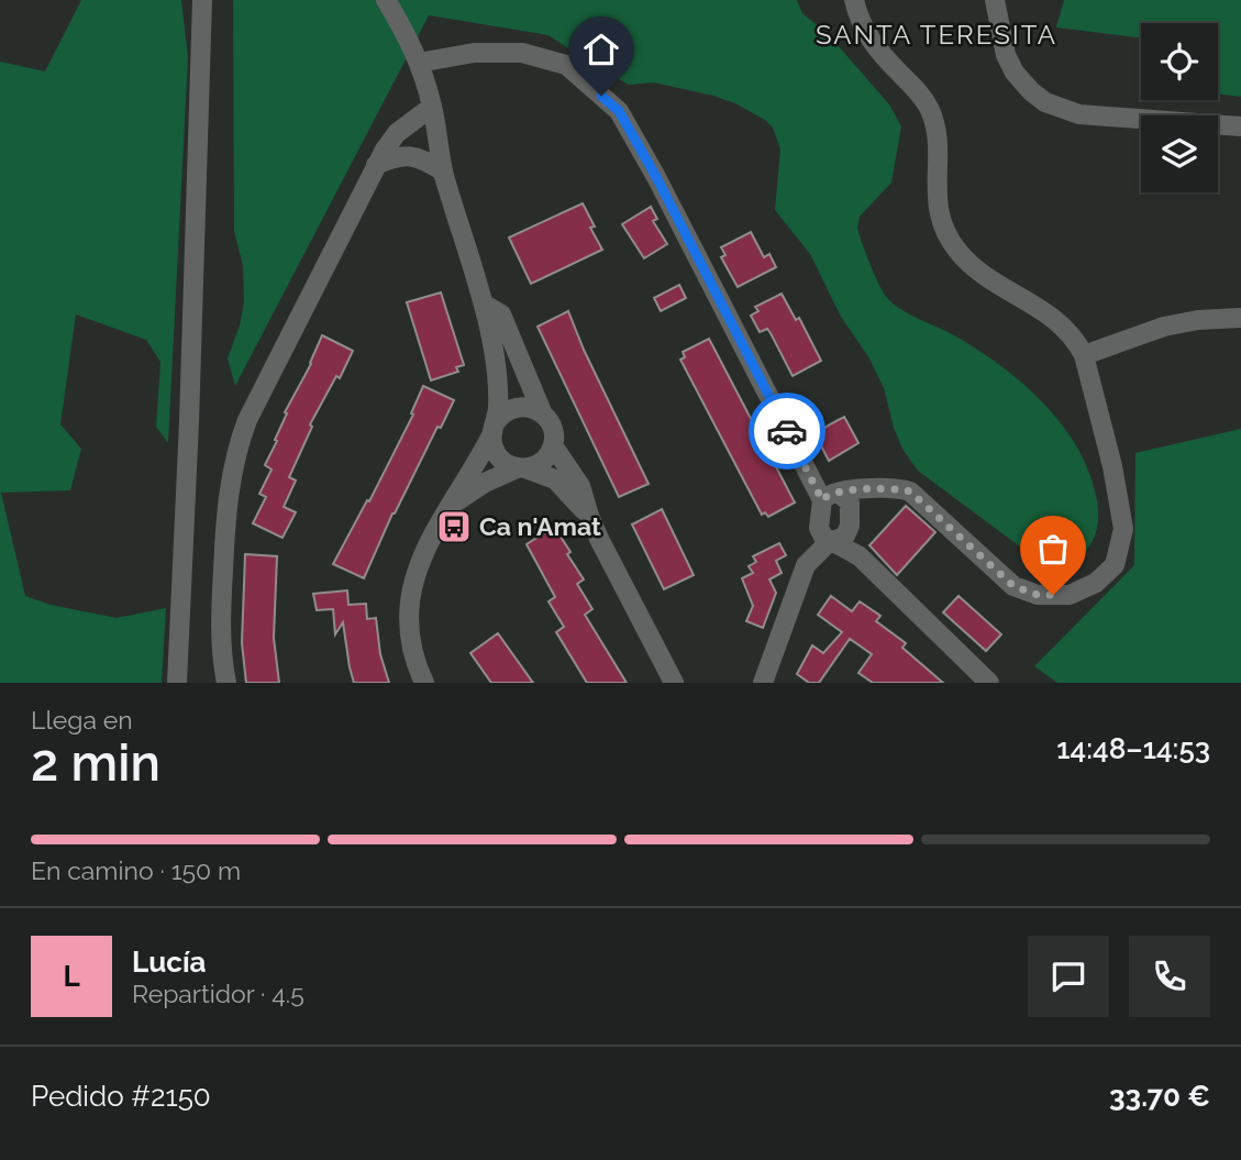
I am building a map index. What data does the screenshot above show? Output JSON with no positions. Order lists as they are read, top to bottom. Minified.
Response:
{"districts":["SANTA TERESITA"],"places":{"bus stop":["Ca n'Amat"]},"page":{"heading":["2 min","Llega en","14:48–14:53"],"panel":["Lucía","Repartidor · 4.5","Pedido #2150","33.70 €"],"bar":"En camino · 150 m","round":"L"}}
